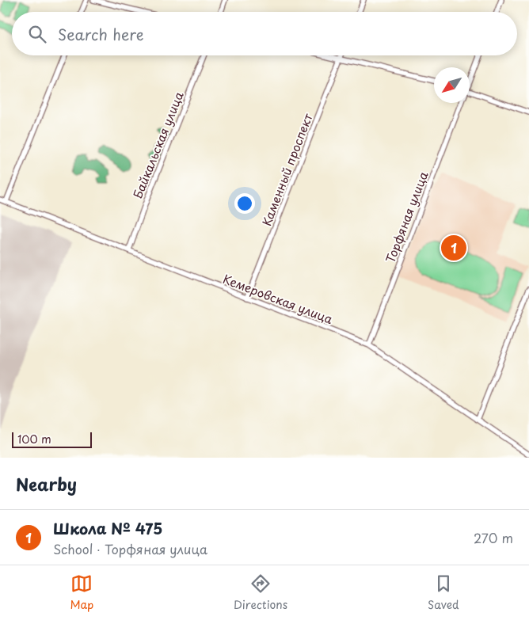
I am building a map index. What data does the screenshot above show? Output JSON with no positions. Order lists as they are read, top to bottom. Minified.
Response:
{"streets":{"street":["Байкальская улица","Каменный проспект","Торфяная улица","Кемеровская улица"]},"crossings":[["Байкальская улица","Кемеровская улица"],["Каменный проспект","Кемеровская улица"],["Торфяная улица","Кемеровская улица"]],"scale_bar":"100 m","north":"bottom left","page":{"search":"Search here","pins":"1","scale":"100 m","heading":"Nearby","list":[{"mark":"1","name":"Школа № 475","note":"School · Торфяная улица","value":"270 m"}],"nav":["Map","Directions","Saved"]}}
